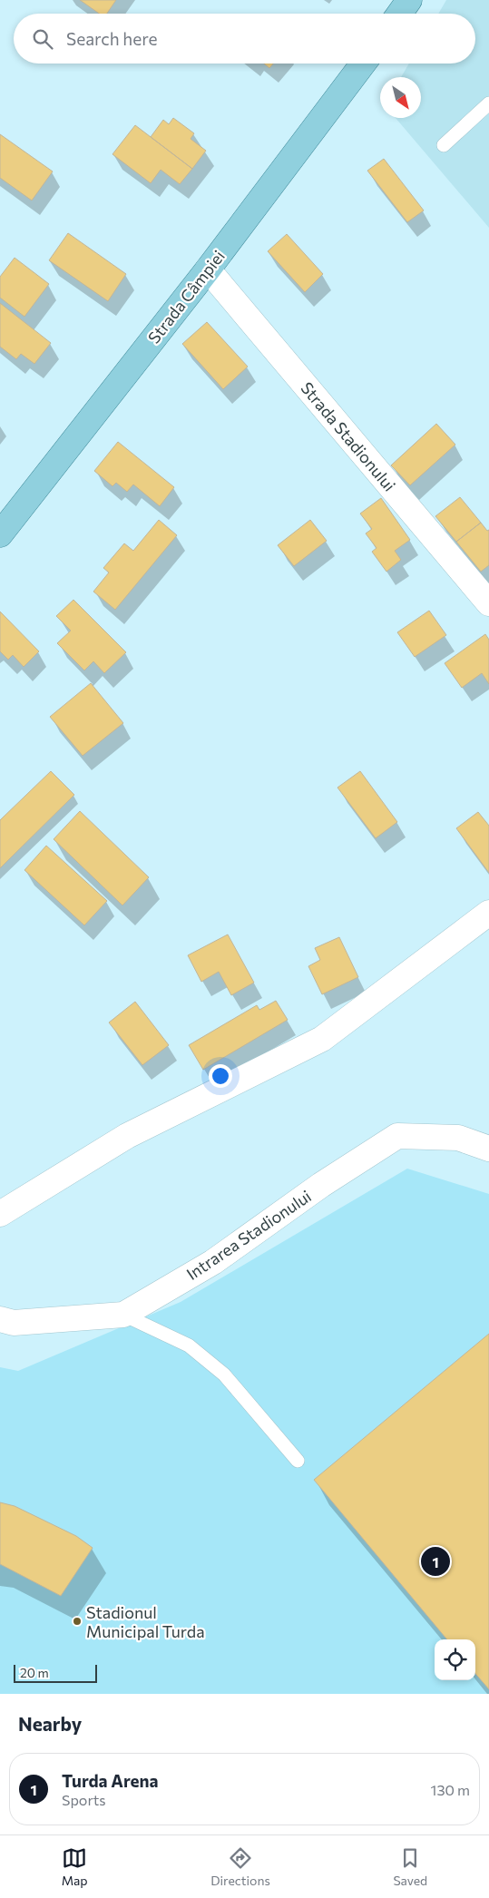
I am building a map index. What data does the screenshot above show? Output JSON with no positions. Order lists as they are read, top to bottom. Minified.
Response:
{"streets":{"main road":["Strada Câmpiei"],"street":["Strada Stadionului","Intrarea Stadionului"]},"crossings":[["Strada Câmpiei","Strada Stadionului"]],"places":["Stadionul Municipal Turda"],"scale_bar":"20 m","north":"bottom right","page":{"search":"Search here","pins":"1","scale":"20 m","heading":"Nearby","list":[{"mark":"1","name":"Turda Arena","note":"Sports","value":"130 m"}],"nav":["Map","Directions","Saved"]}}
